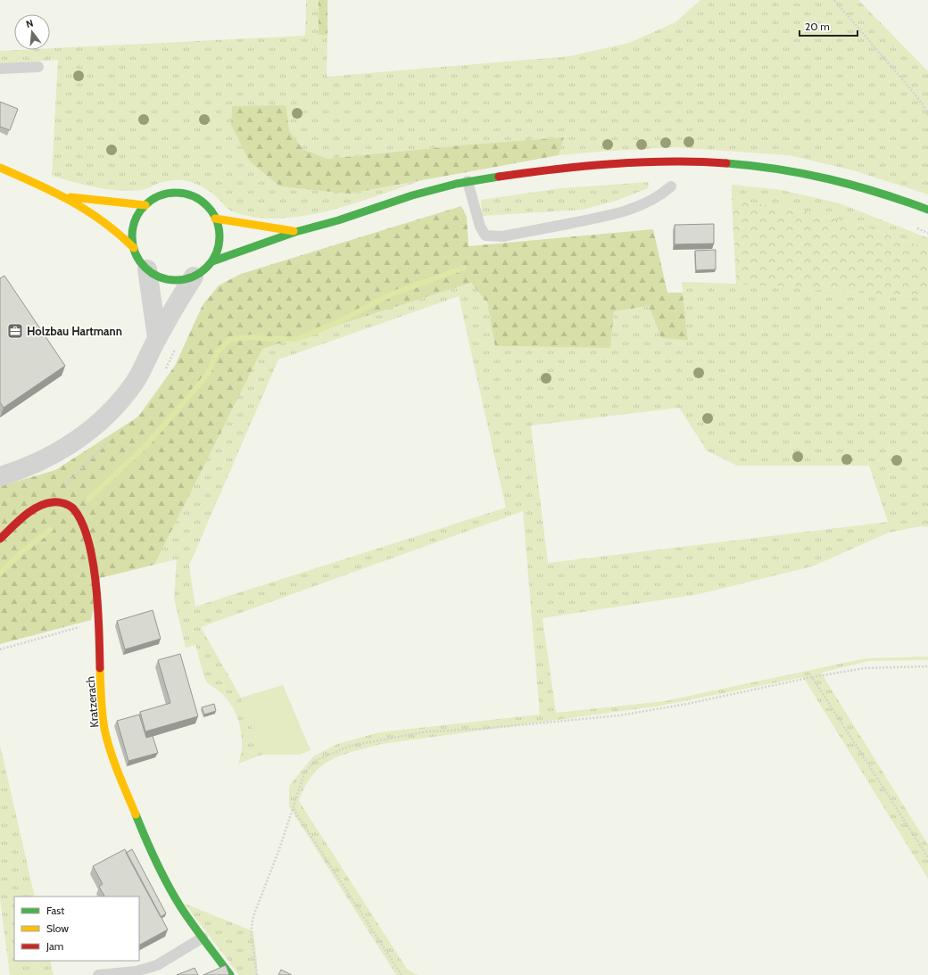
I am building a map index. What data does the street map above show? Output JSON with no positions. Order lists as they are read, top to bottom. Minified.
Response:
{"streets":{"main road":["Kratzerach"]},"places":{"office":["Holzbau Hartmann"]},"legend":["Fast","Slow","Jam"],"scale_bar":"20 m","north":"top"}
